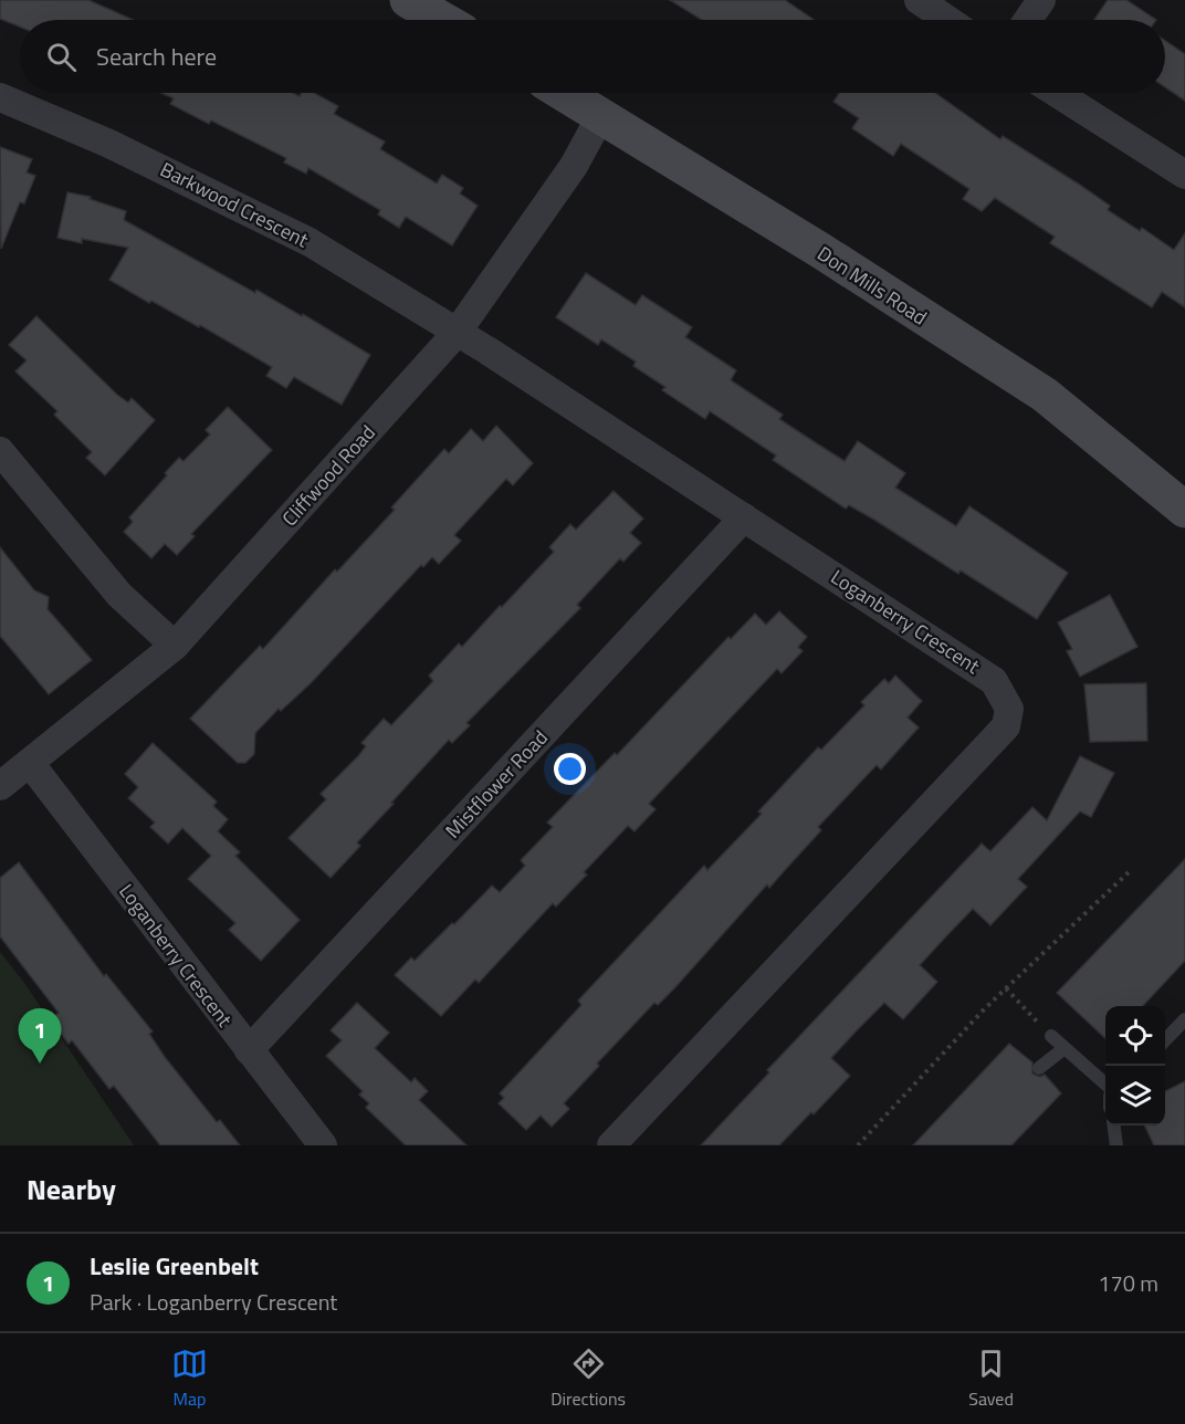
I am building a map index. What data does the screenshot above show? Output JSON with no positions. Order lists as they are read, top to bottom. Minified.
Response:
{"streets":{"main road":["Don Mills Road"],"street":["Barkwood Crescent","Cliffwood Road","Loganberry Crescent","Mistflower Road"]},"crossings":[["Barkwood Crescent","Cliffwood Road"],["Barkwood Crescent","Loganberry Crescent"],["Don Mills Road","Cliffwood Road"],["Cliffwood Road","Loganberry Crescent"],["Loganberry Crescent","Mistflower Road"]],"page":{"search":"Search here","pins":"1","heading":"Nearby","list":[{"mark":"1","name":"Leslie Greenbelt","note":"Park · Loganberry Crescent","value":"170 m"}],"nav":["Map","Directions","Saved"]}}
